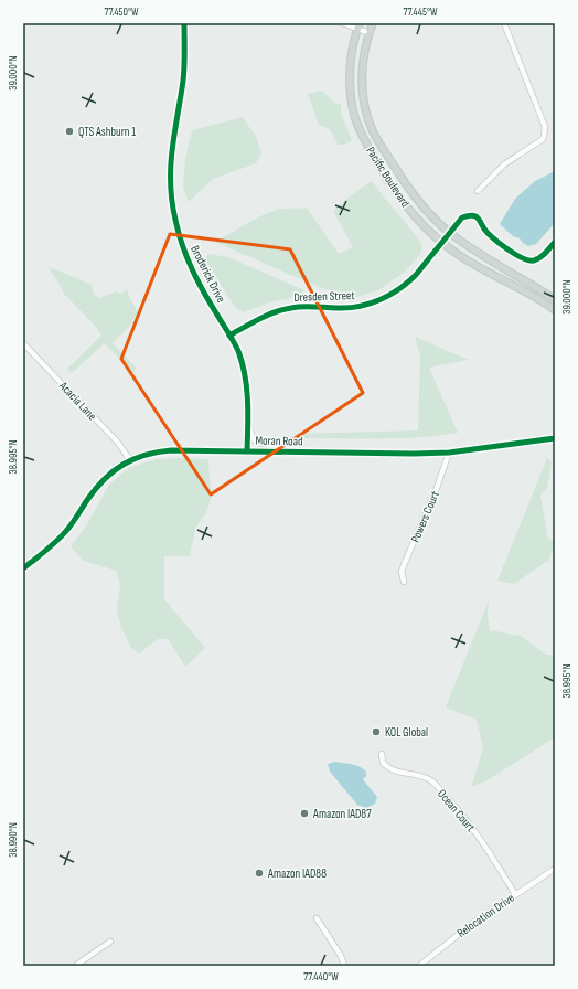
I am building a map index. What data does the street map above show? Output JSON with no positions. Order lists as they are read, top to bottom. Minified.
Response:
{"streets":{"main road":["Pacific Boulevard"],"street":["Broderick Drive","Dresden Street","Acacia Lane","Moran Road","Powers Court","Ocean Court","Relocation Drive"]},"crossings":[["Pacific Boulevard","Dresden Street"],["Broderick Drive","Dresden Street"],["Broderick Drive","Moran Road"],["Acacia Lane","Moran Road"],["Moran Road","Powers Court"],["Ocean Court","Relocation Drive"]],"places":["QTS Ashburn 1","KOL Global","Amazon IAD87","Amazon IAD88"],"coordinates":["77.450°W","77.445°W","39.000°N","38.995°N","38.990°N","77.440°W"]}
